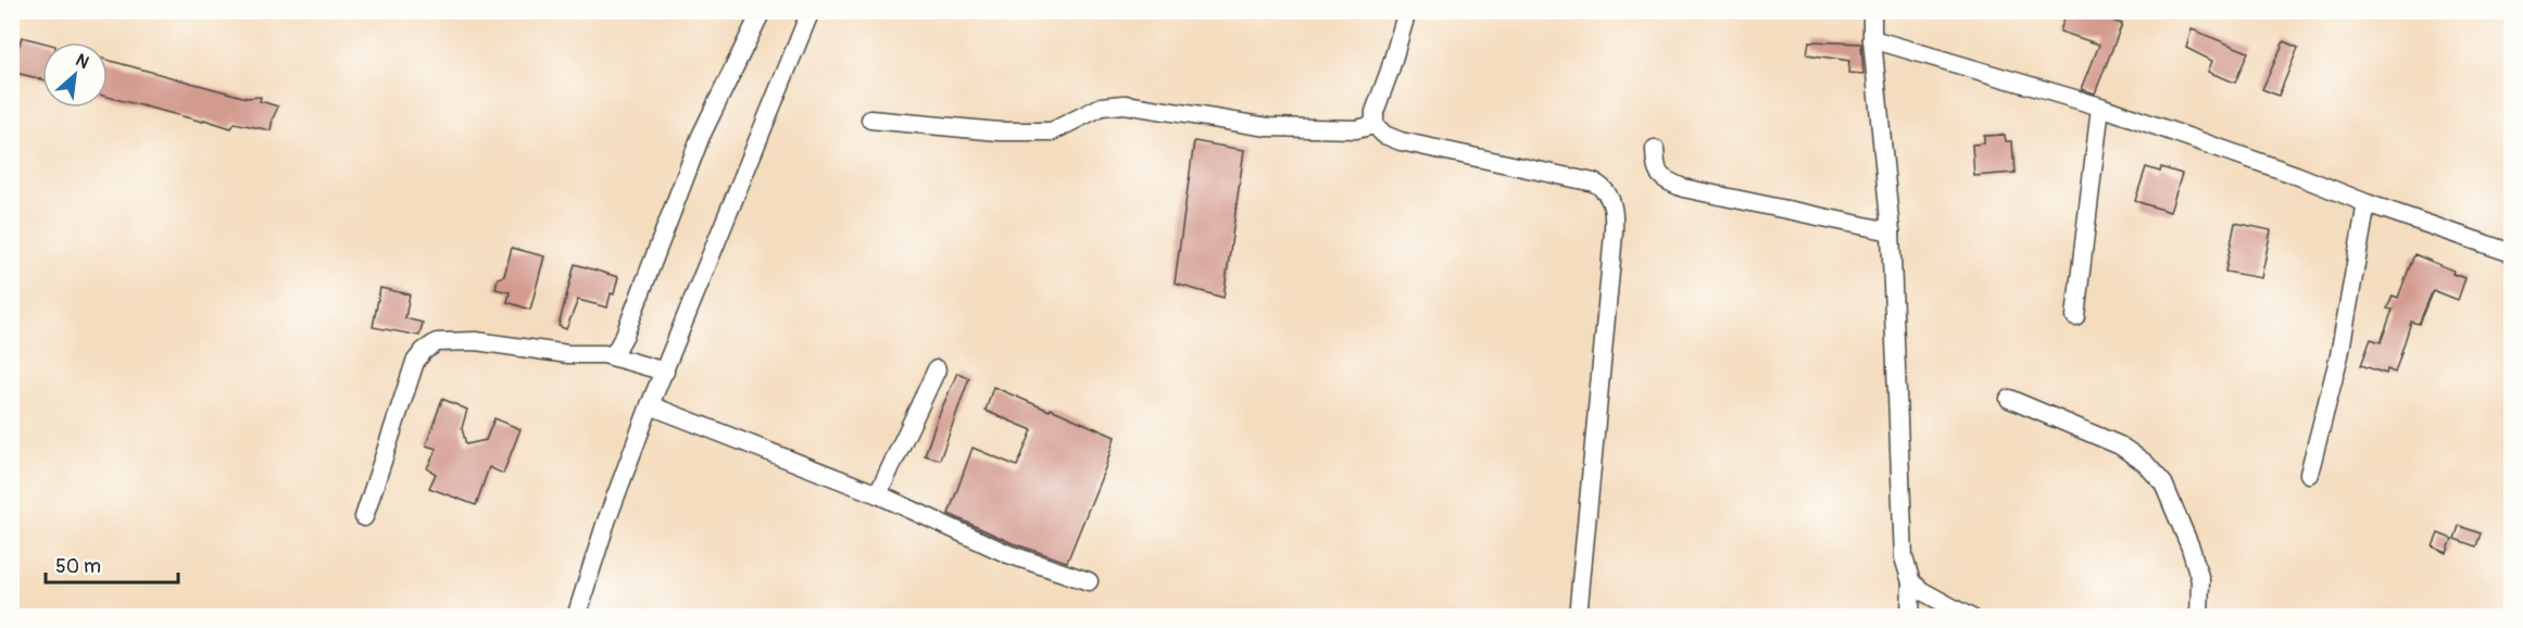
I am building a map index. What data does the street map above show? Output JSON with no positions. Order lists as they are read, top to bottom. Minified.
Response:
{"scale_bar":"50 m","north":"top right"}
